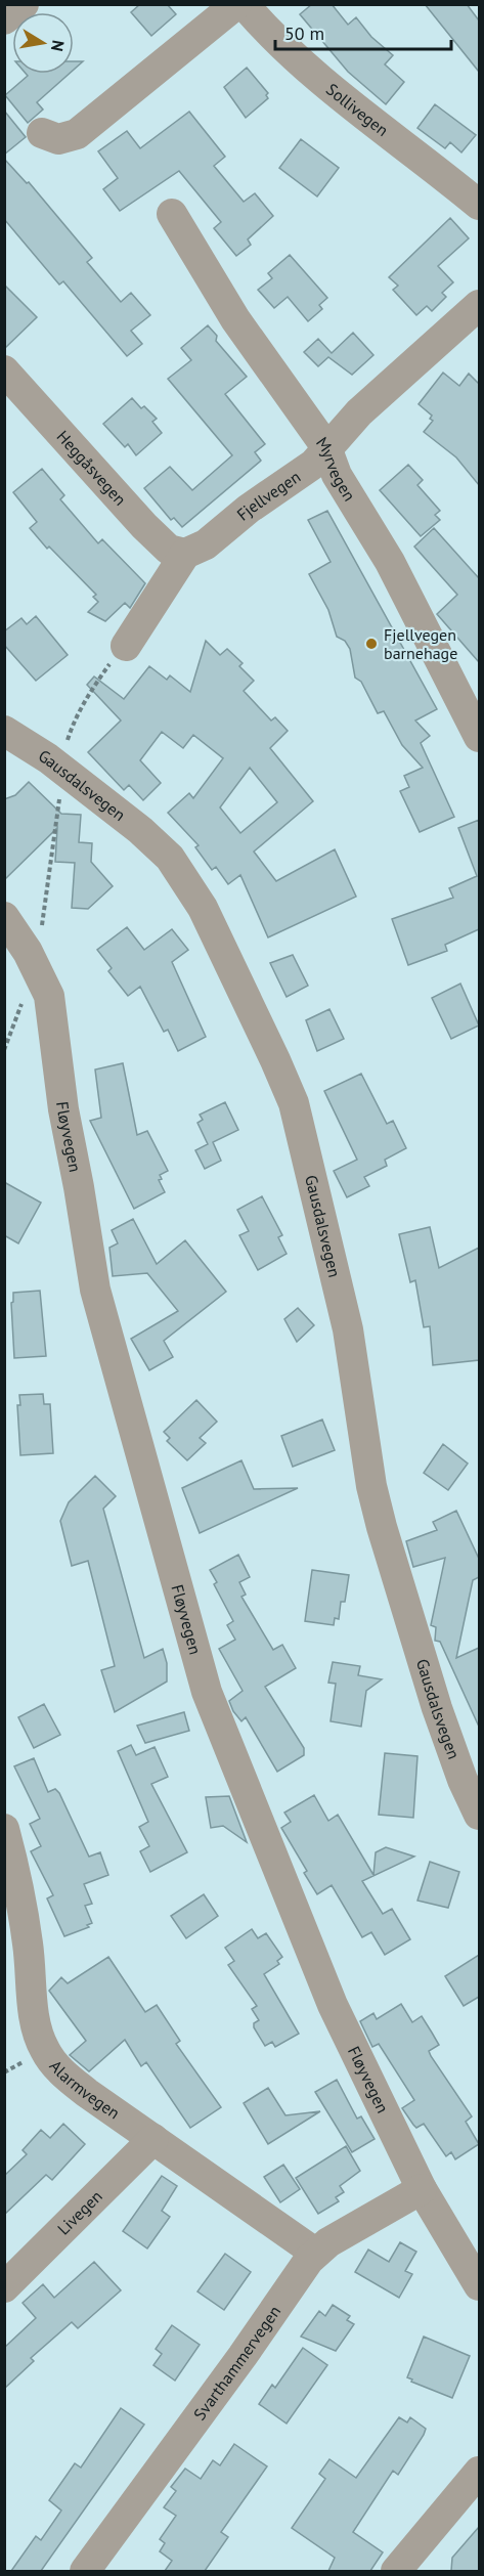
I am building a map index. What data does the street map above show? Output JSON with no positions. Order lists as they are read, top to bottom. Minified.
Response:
{"streets":{"street":["Sollivegen","Heggåsvegen","Myrvegen","Fjellvegen","Gausdalsvegen","Fløyvegen","Alarmvegen","Livegen","Svarthammervegen"]},"crossings":[["Heggåsvegen","Fjellvegen"],["Myrvegen","Fjellvegen"],["Fløyvegen","Svarthammervegen"],["Alarmvegen","Livegen"],["Alarmvegen","Svarthammervegen"]],"places":["Fjellvegen barnehage"],"scale_bar":"50 m","north":"right"}
